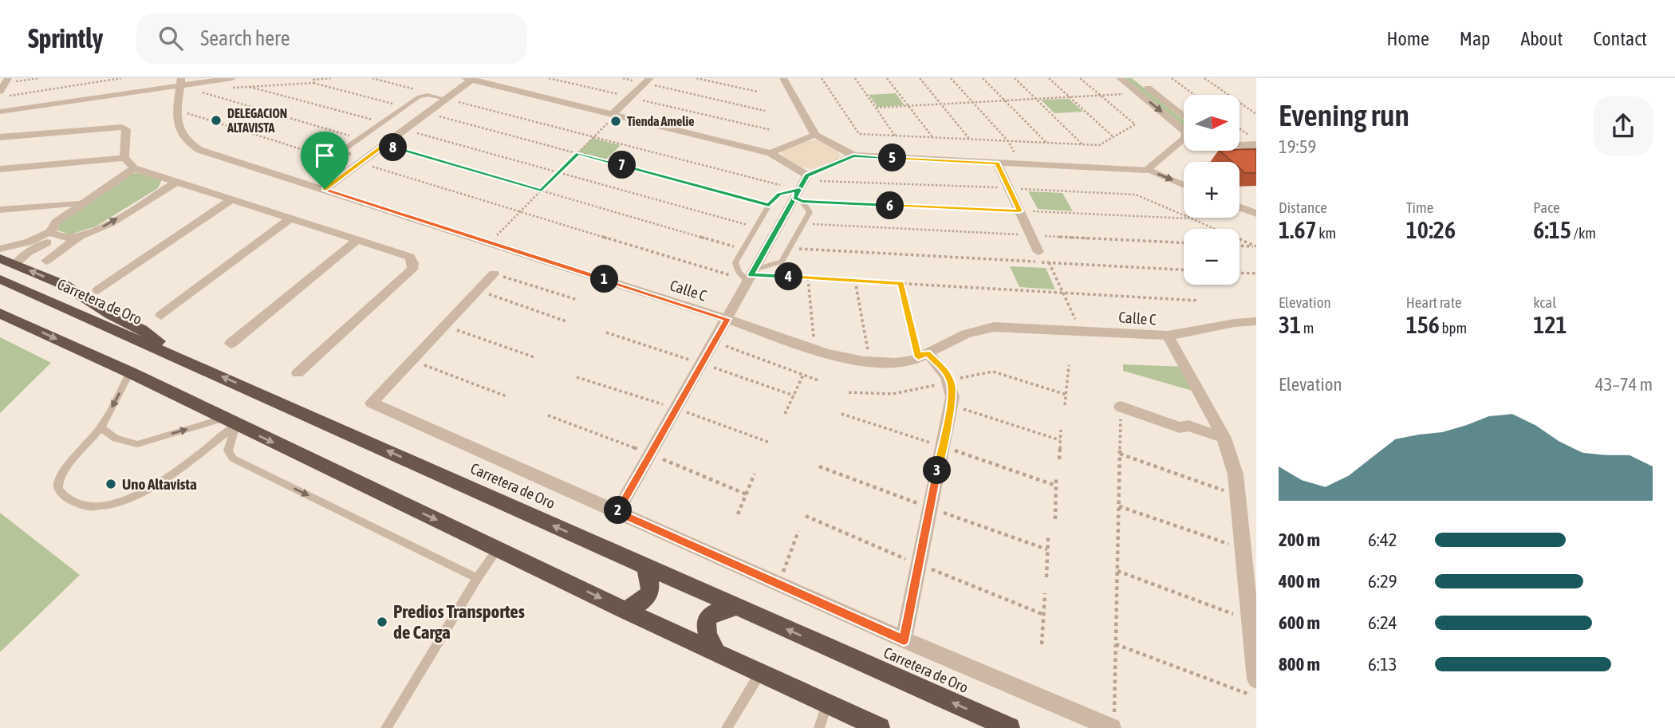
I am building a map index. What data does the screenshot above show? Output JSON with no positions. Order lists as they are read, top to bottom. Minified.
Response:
{"streets":{"highway":["Carretera de Oro"],"street":["Calle C"]},"places":["DELEGACION ALTAVISTA","Tienda Amelie","Uno Altavista","Predios Transportes de Carga"],"north":"right","page":{"header":"Sprintly","search":"Search here","nav":["Home","Map","About","Contact"],"heading":["Evening run","19:59"],"map_buttons":["+","−"],"pins":["8","5","7","6","4","1","3","2"],"stats":[["Distance","1.67 km"],["Time","10:26"],["Pace","6:15 /km"],["Elevation","31 m"],["Heart rate","156 bpm"],["kcal","121"]],"chart":["Elevation","43–74 m"],"list":[{"name":"200 m","note":"6:42"},{"name":"400 m","note":"6:29"},{"name":"600 m","note":"6:24"},{"name":"800 m","note":"6:13"}]}}
